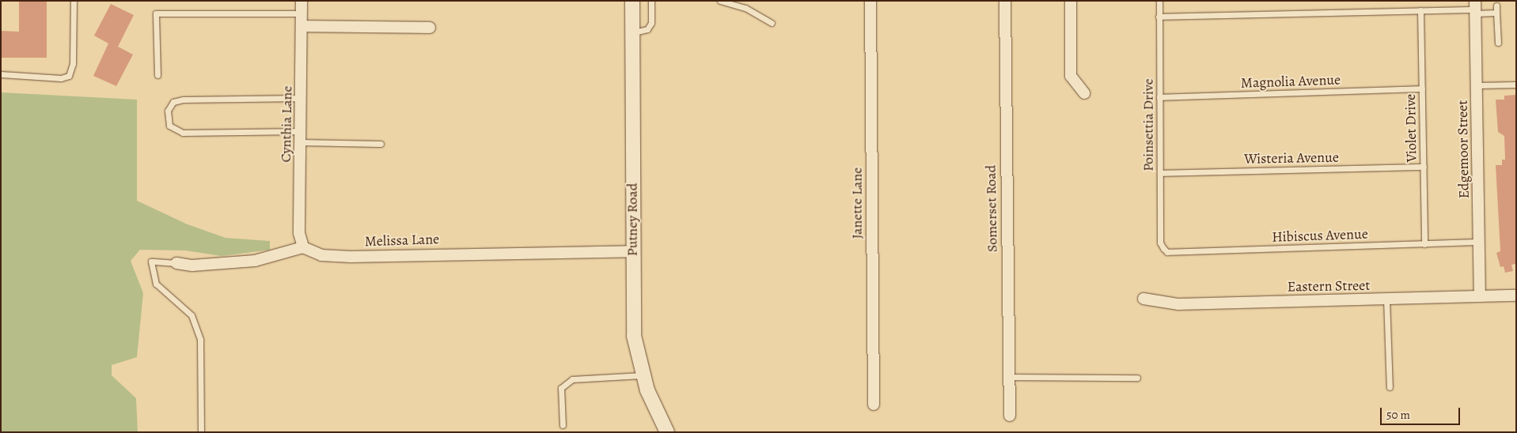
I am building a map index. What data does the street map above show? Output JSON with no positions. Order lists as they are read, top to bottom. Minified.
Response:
{"streets":{"street":["Cynthia Lane","Edgemoor Street","Janette Lane","Somerset Road","Putney Road","Melissa Lane","Eastern Street"],"lane":["Magnolia Avenue","Poinsettia Drive","Violet Drive","Wisteria Avenue","Hibiscus Avenue"]},"crossings":[["Magnolia Avenue","Poinsettia Drive"],["Magnolia Avenue","Violet Drive"],["Cynthia Lane","Melissa Lane"],["Poinsettia Drive","Wisteria Avenue"],["Poinsettia Drive","Hibiscus Avenue"],["Violet Drive","Wisteria Avenue"],["Violet Drive","Hibiscus Avenue"],["Edgemoor Street","Hibiscus Avenue"],["Edgemoor Street","Eastern Street"],["Putney Road","Melissa Lane"]],"scale_bar":"50 m"}
